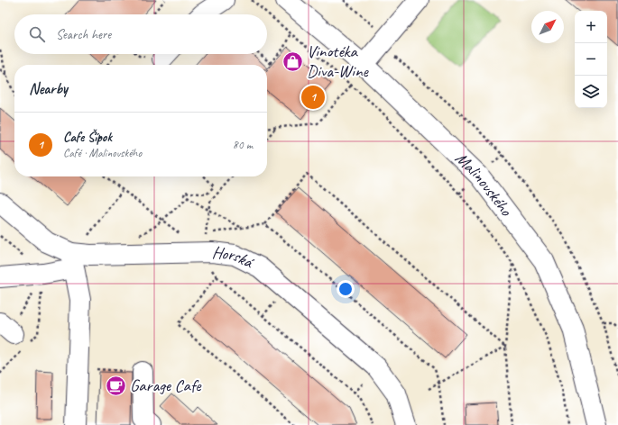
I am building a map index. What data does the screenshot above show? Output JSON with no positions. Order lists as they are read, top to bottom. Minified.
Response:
{"streets":{"street":["Malinovského","Horská"]},"places":{"shop":["Vinotéka Diva-Wine"],"cafe":["Garage Cafe"]},"north":"top right","page":{"map_buttons":["+","−"],"search":"Search here","heading":"Nearby","pins":"1","list":[{"mark":"1","name":"Cafe Šípok","note":"Café · Malinovského","value":"80 m"}]}}
